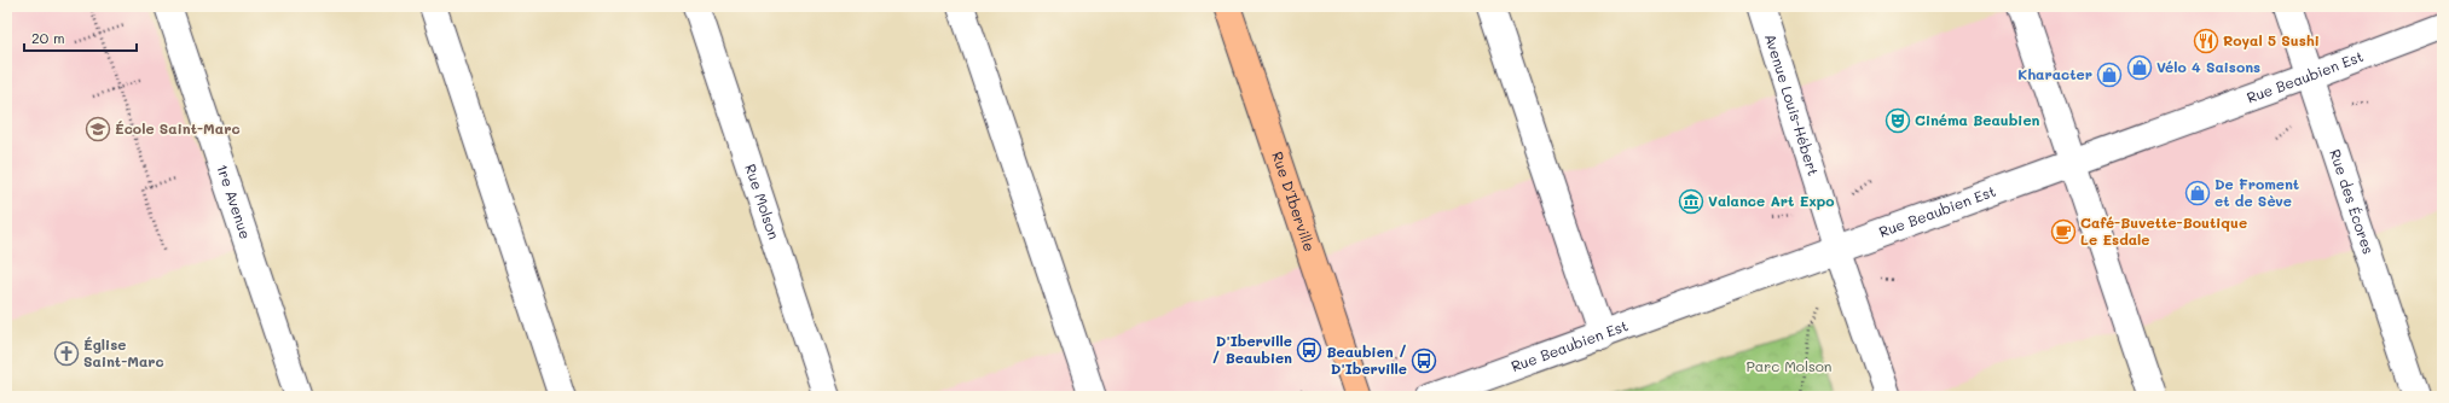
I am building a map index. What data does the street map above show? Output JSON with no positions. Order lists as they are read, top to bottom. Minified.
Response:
{"streets":{"main road":["Rue D'Iberville"],"street":["Rue Beaubien Est","Avenue Louis-Hébert","1re Avenue","Rue Molson","Rue des Écores"]},"crossings":[["Rue Beaubien Est","Avenue Louis-Hébert"],["Rue Beaubien Est","Rue des Écores"]],"parks":["Parc Molson"],"places":{"restaurant":["Royal 5 Sushi"],"shop":["Vélo 4 Saisons","Kharacter","De Froment et de Sève"],"theatre":["Cinéma Beaubien"],"school or university":["École Saint-Marc"],"museum":["Valance Art Expo"],"cafe":["Café-Buvette-Boutique Le Esdale"],"bus stop":["D'Iberville / Beaubien","Beaubien / D'Iberville"],"church":["Église Saint-Marc"]},"scale_bar":"20 m"}
